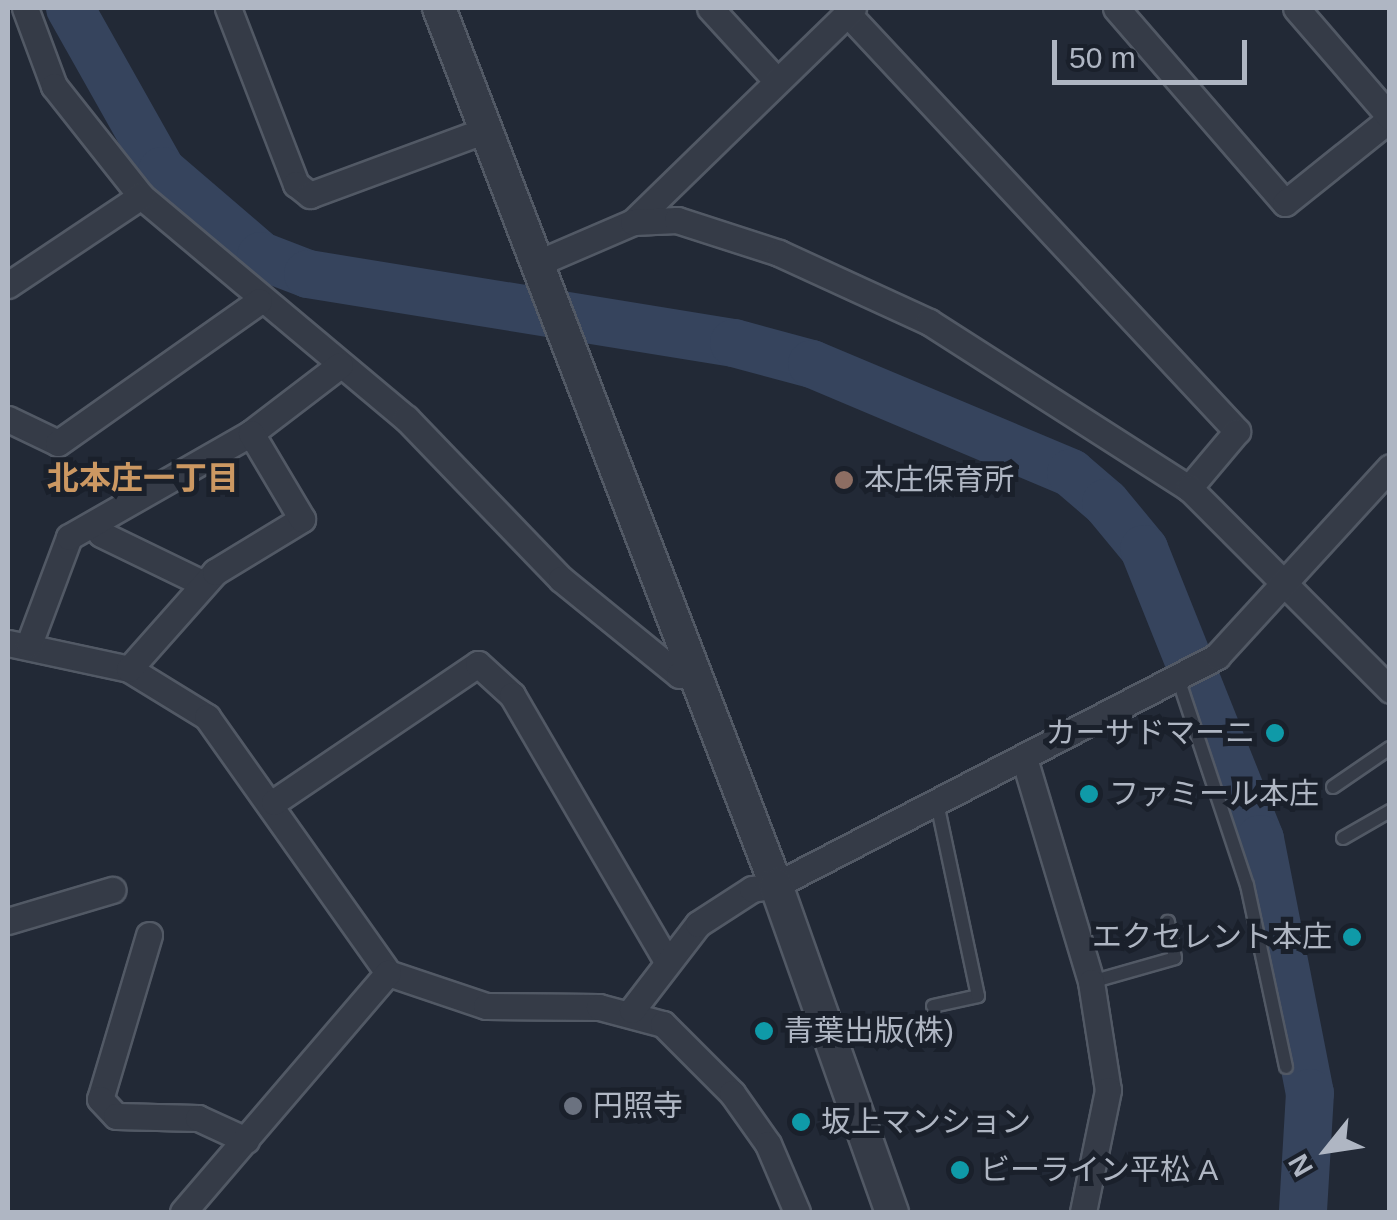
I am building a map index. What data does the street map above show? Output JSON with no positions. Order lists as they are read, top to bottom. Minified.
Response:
{"districts":["北本庄一丁目"],"places":["本庄保育所","カーサドマーニ","ファミール本庄","エクセレント本庄","青葉出版(株)","円照寺","坂上マンション","ビーライン平松 A"],"scale_bar":"50 m","north":"bottom left"}
